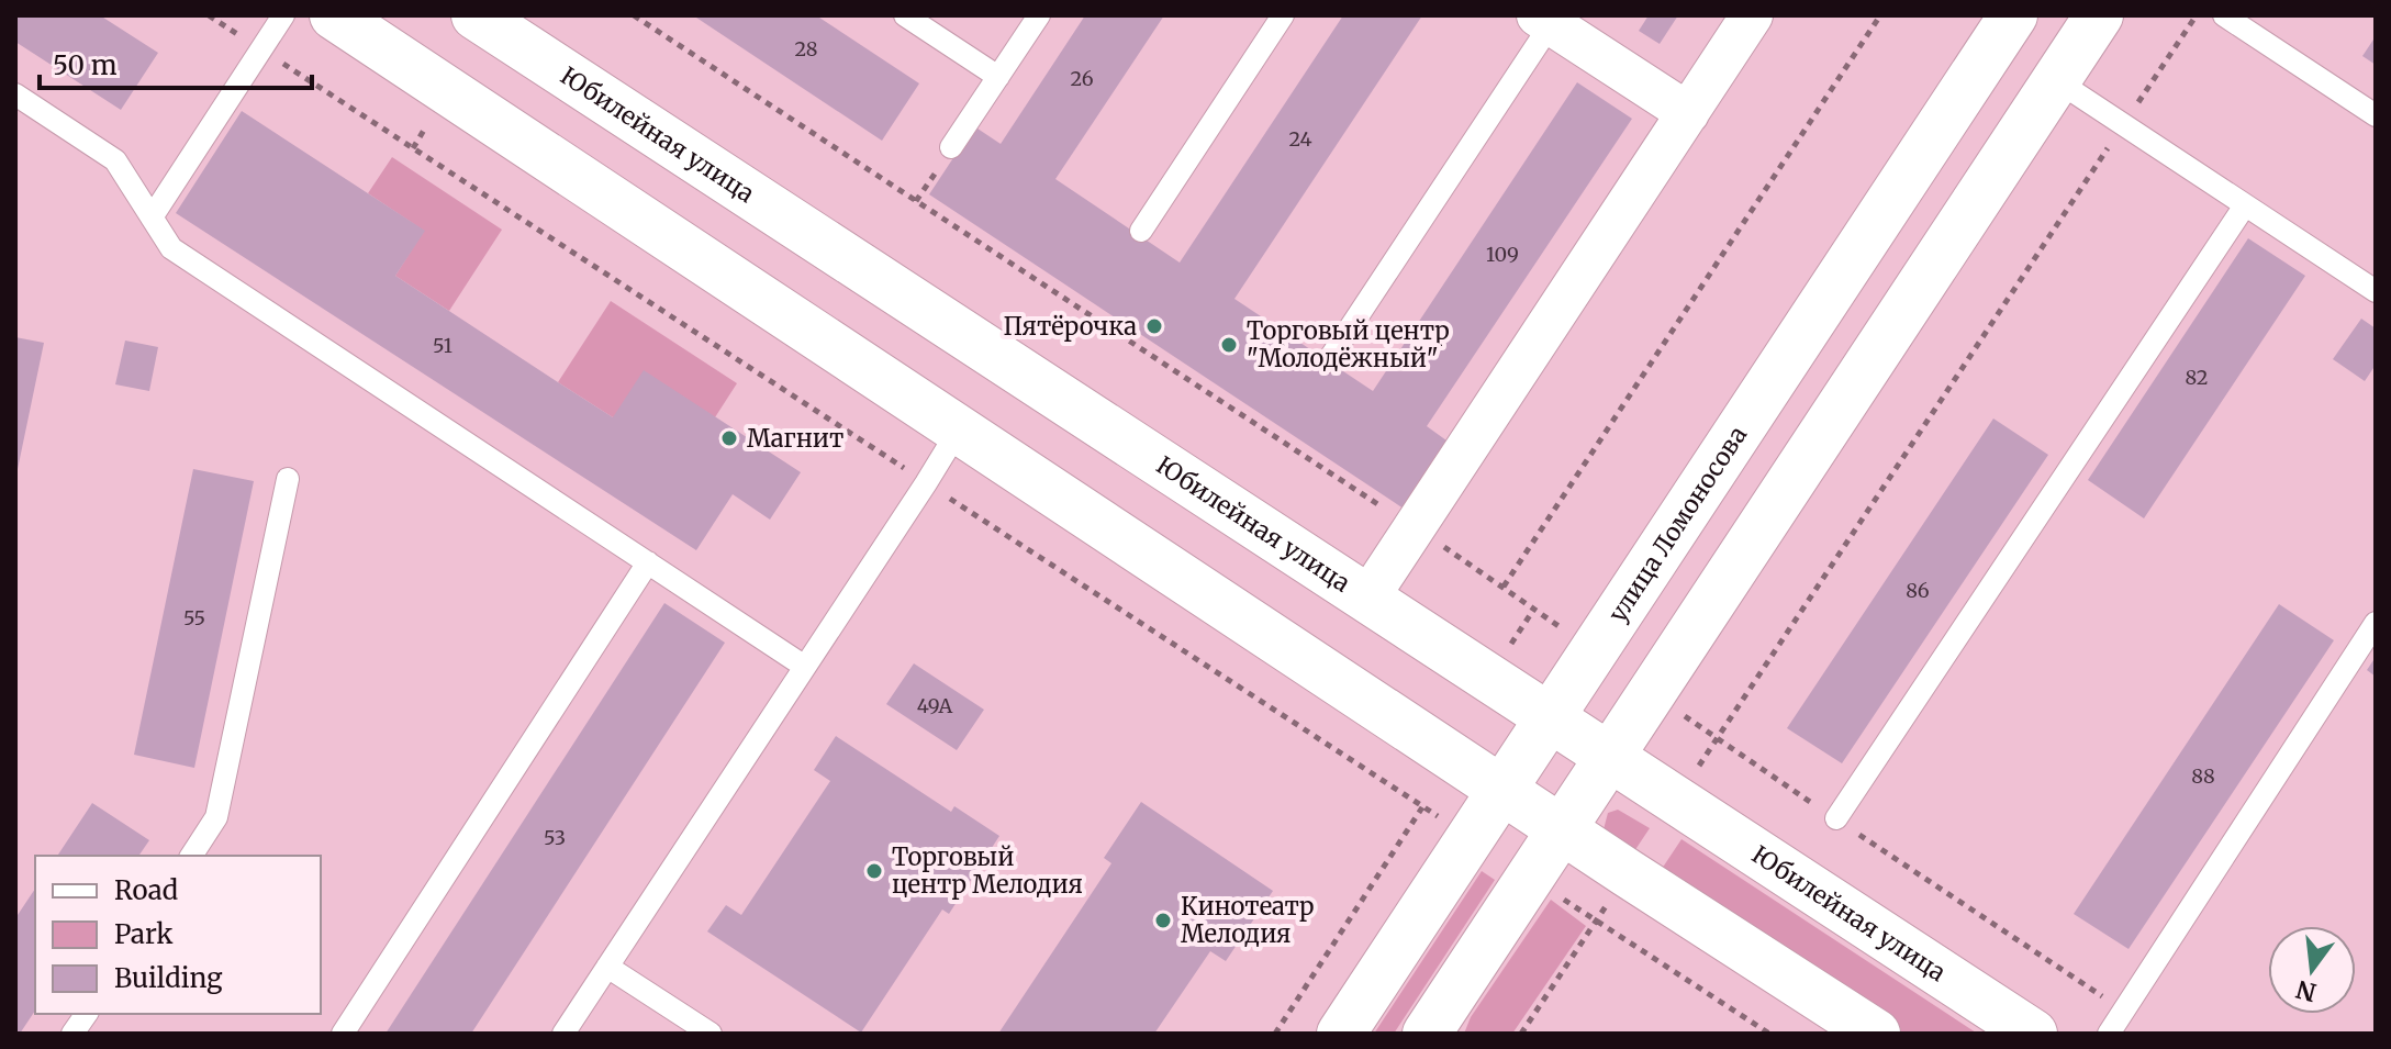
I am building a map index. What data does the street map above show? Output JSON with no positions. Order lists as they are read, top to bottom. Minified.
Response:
{"streets":{"main road":["Юбилейная улица","улица Ломоносова"]},"crossings":[["Юбилейная улица","улица Ломоносова"]],"places":["Пятёрочка","Торговый центр \"Молодёжный\"","Магнит","Торговый центр Мелодия","Кинотеатр Мелодия"],"house_numbers":["28","26","24","109","51","82","86","55","49А","88","53"],"legend":["Road","Park","Building"],"scale_bar":"50 m","north":"bottom"}
